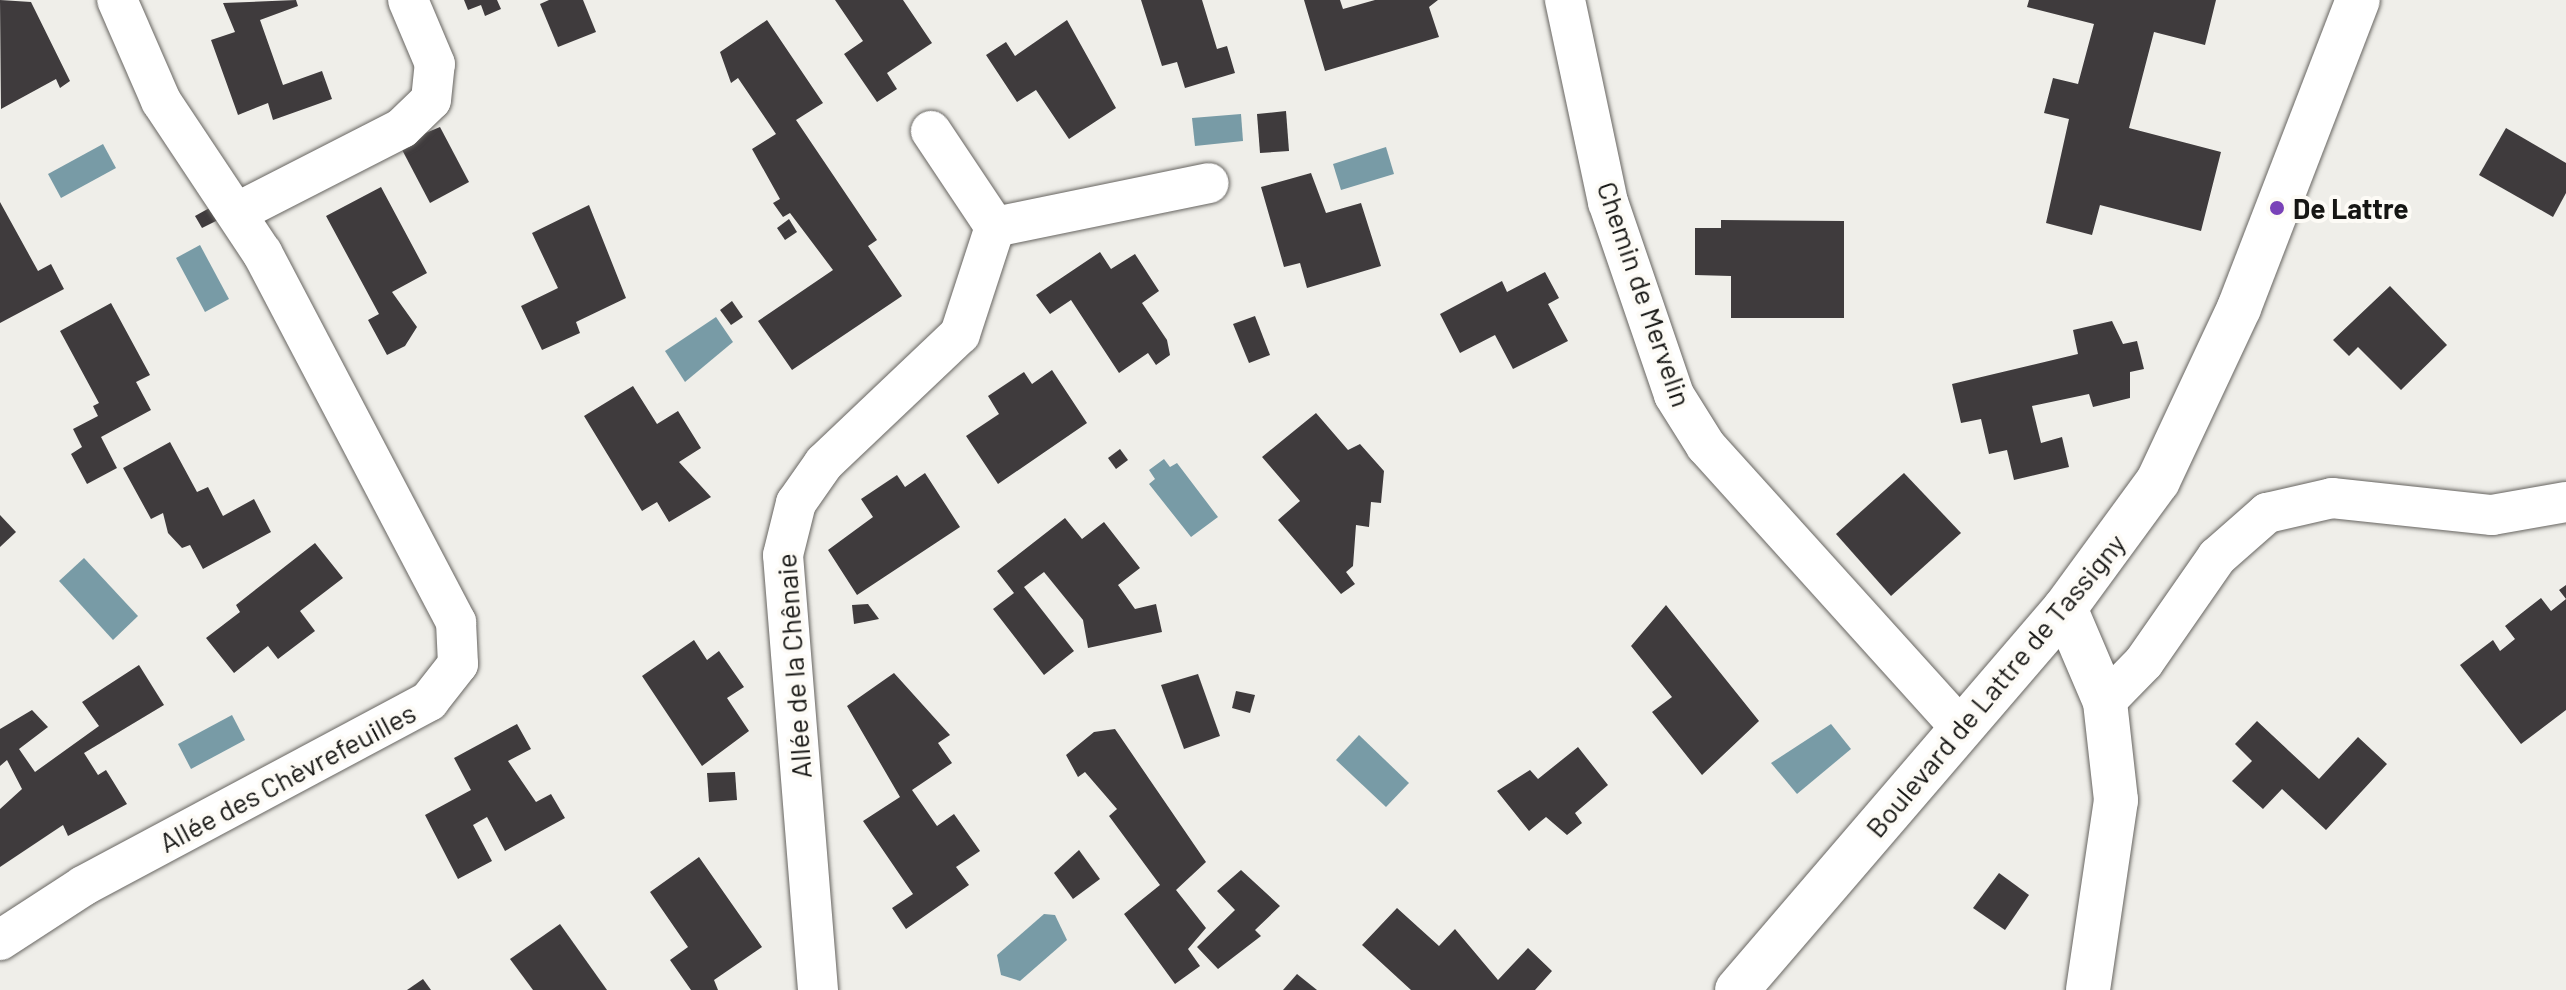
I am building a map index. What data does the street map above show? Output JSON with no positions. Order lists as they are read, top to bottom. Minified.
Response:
{"streets":{"street":["Chemin de Mervelin","Allée de la Chênaie","Boulevard de Lattre de Tassigny","Allée des Chèvrefeuilles"]},"crossings":[["Chemin de Mervelin","Boulevard de Lattre de Tassigny"]],"places":["De Lattre"]}
